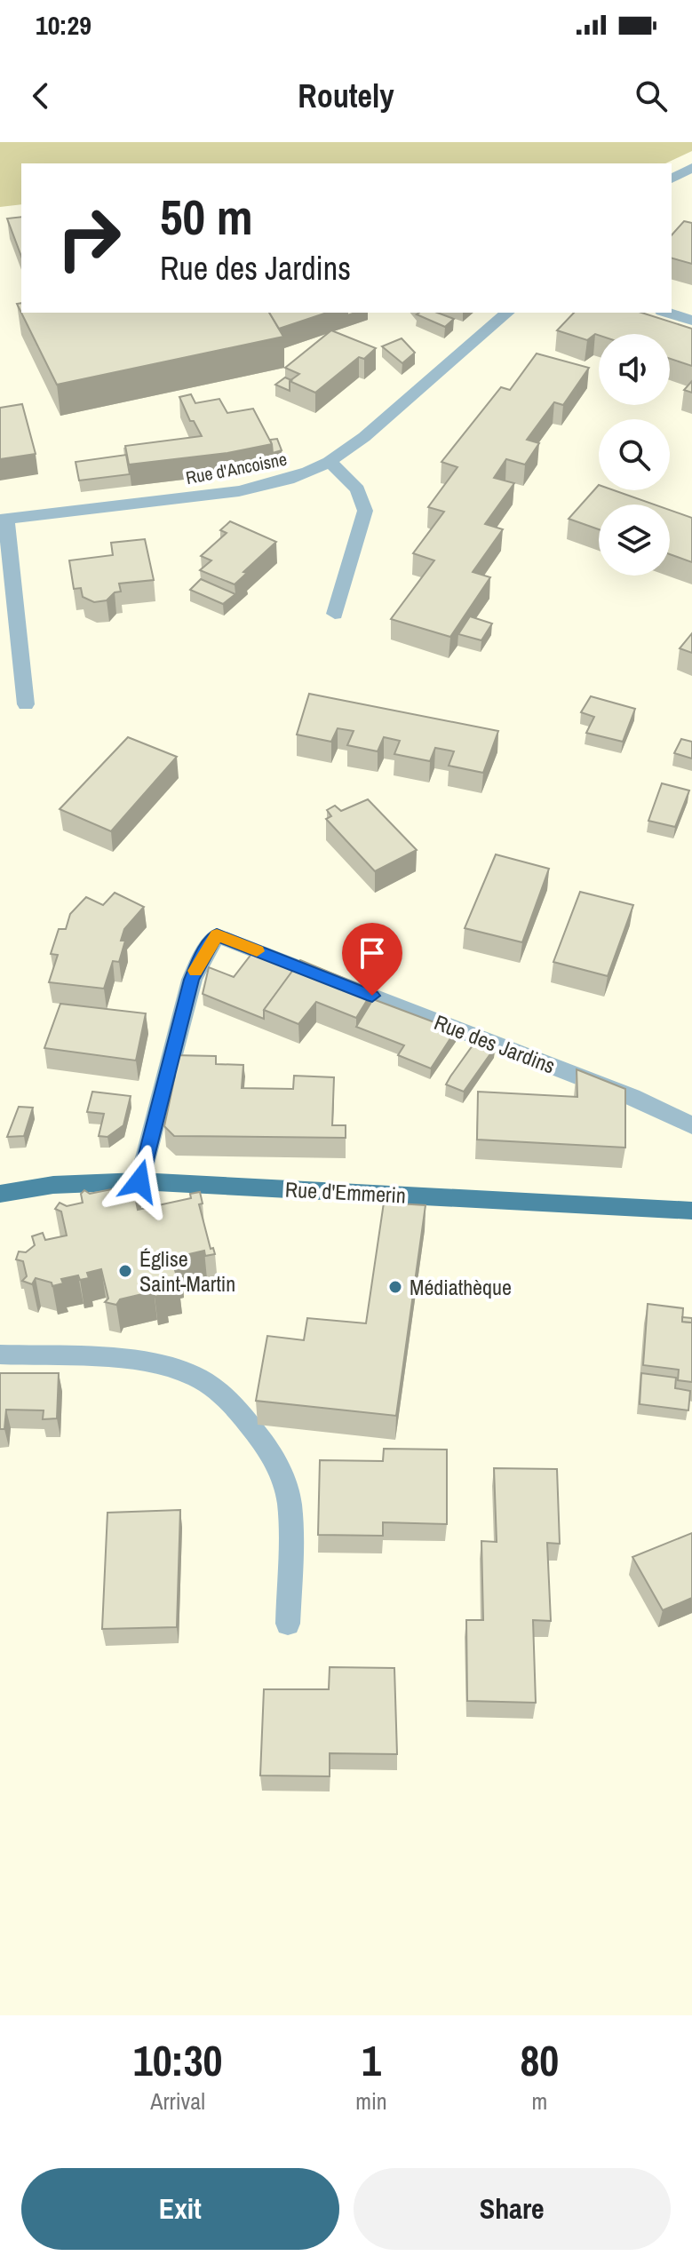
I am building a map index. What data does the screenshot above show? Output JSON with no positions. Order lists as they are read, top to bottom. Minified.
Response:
{"streets":{"main road":["Rue d'Emmerin"],"street":["Rue d'Ancoisne","Rue des Jardins"]},"crossings":[["Rue des Jardins","Rue d'Emmerin"]],"places":["Église Saint-Martin","Médiathèque"],"page":{"status":"10:29","header":"Routely","turn":["50 m","Rue des Jardins"],"eta":["10:30","Arrival","1","min","80","m"],"buttons":["Exit","Share"]}}
